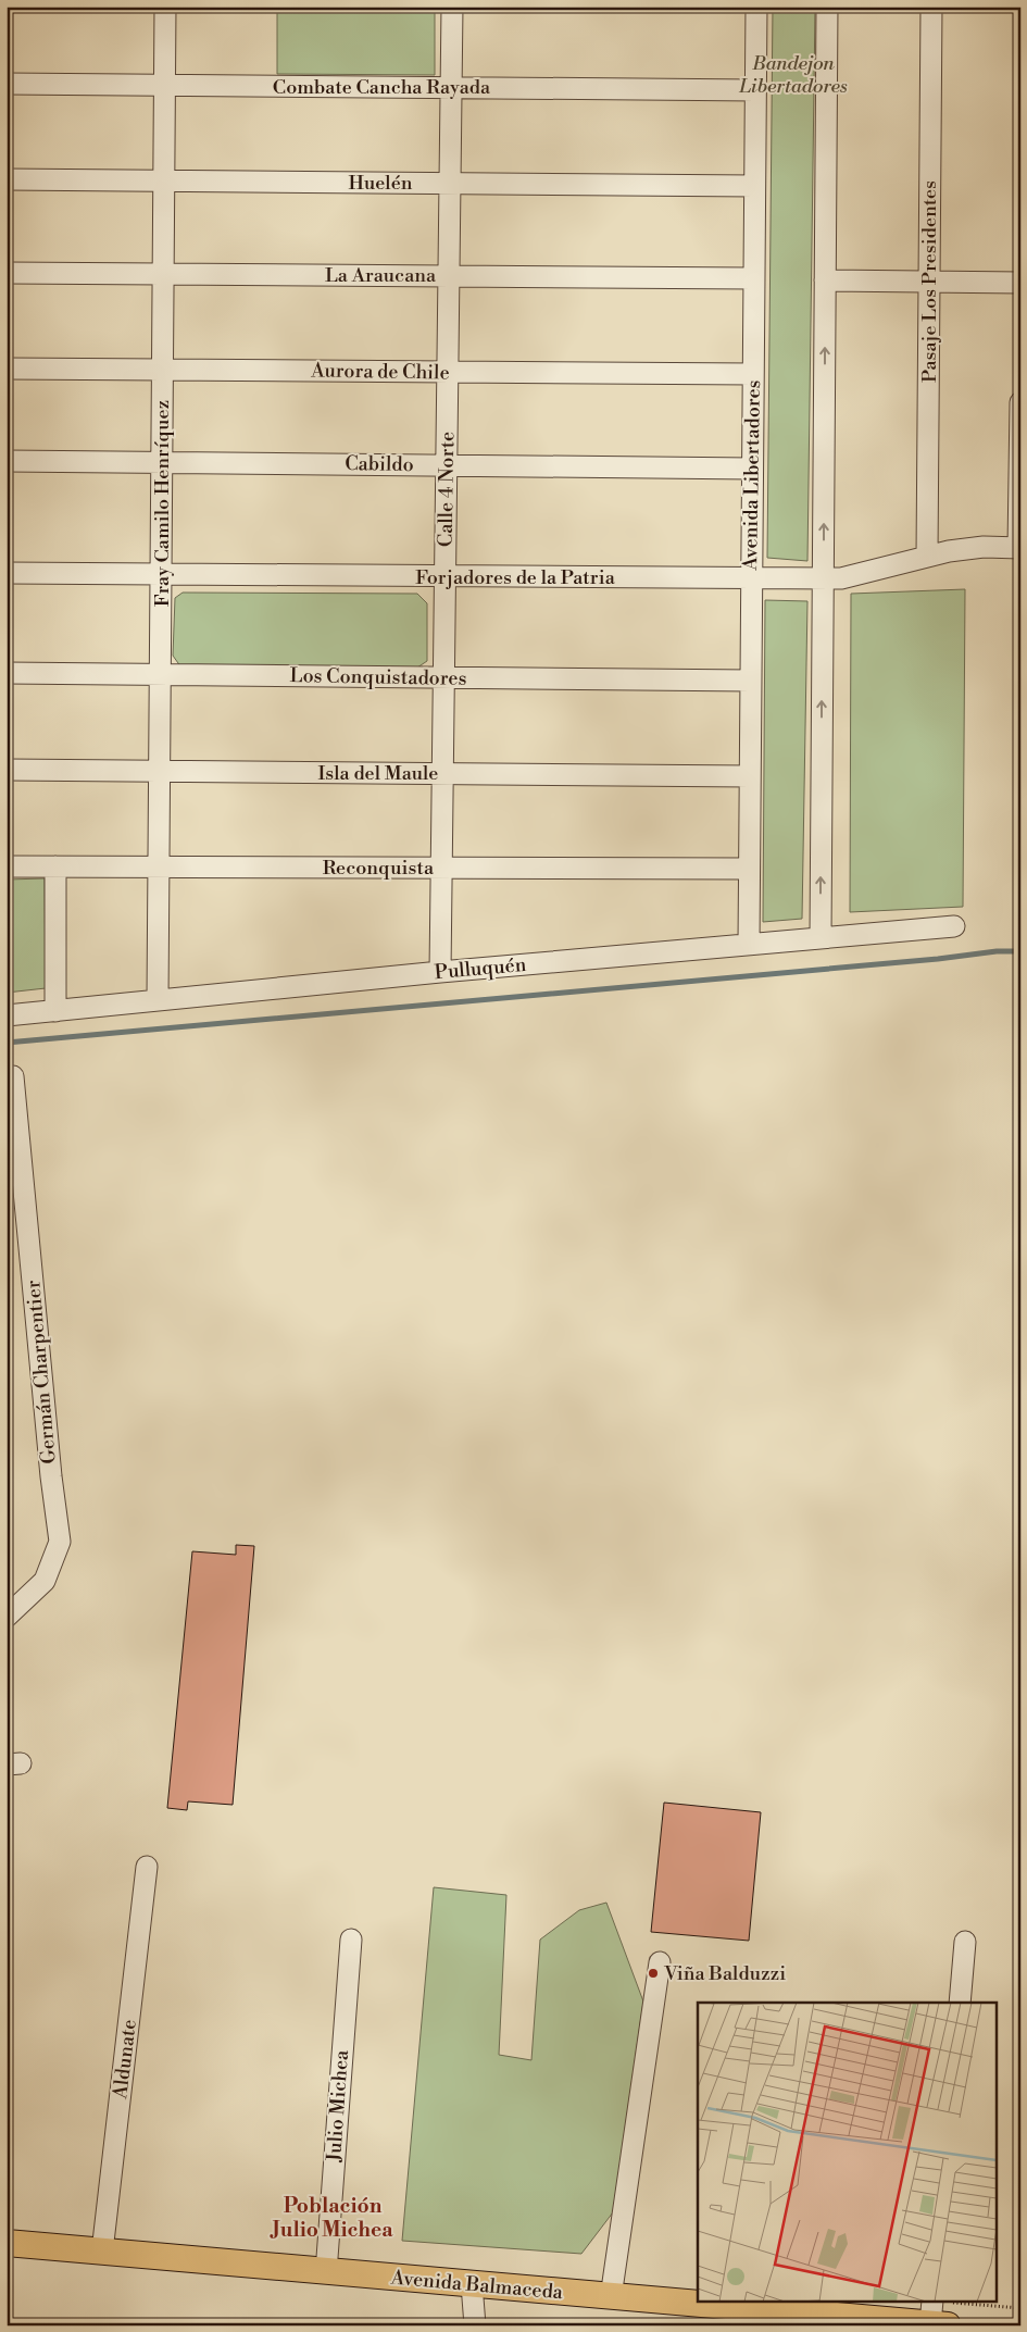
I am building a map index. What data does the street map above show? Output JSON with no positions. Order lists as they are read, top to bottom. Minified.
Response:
{"streets":{"main road":["Avenida Balmaceda"],"street":["Combate Cancha Rayada","Huelén","La Araucana","Pasaje Los Presidentes","Aurora de Chile","Cabildo","Avenida Libertadores","Calle 4 Norte","Fray Camilo Henríquez","Forjadores de la Patria","Los Conquistadores","Isla del Maule","Reconquista","Pulluquén","Germán Charpentier","Aldunate","Julio Michea"]},"crossings":[["Combate Cancha Rayada","Avenida Libertadores"],["Combate Cancha Rayada","Calle 4 Norte"],["Combate Cancha Rayada","Fray Camilo Henríquez"],["Huelén","Avenida Libertadores"],["Huelén","Calle 4 Norte"],["Huelén","Fray Camilo Henríquez"],["La Araucana","Avenida Libertadores"],["La Araucana","Calle 4 Norte"],["La Araucana","Fray Camilo Henríquez"],["Pasaje Los Presidentes","Forjadores de la Patria"],["Aurora de Chile","Avenida Libertadores"],["Aurora de Chile","Calle 4 Norte"],["Aurora de Chile","Fray Camilo Henríquez"],["Cabildo","Avenida Libertadores"],["Cabildo","Calle 4 Norte"],["Cabildo","Fray Camilo Henríquez"],["Avenida Libertadores","Forjadores de la Patria"],["Avenida Libertadores","Los Conquistadores"],["Avenida Libertadores","Isla del Maule"],["Avenida Libertadores","Reconquista"],["Avenida Libertadores","Pulluquén"],["Calle 4 Norte","Forjadores de la Patria"],["Calle 4 Norte","Los Conquistadores"],["Calle 4 Norte","Isla del Maule"],["Calle 4 Norte","Reconquista"],["Calle 4 Norte","Pulluquén"],["Fray Camilo Henríquez","Forjadores de la Patria"],["Fray Camilo Henríquez","Los Conquistadores"],["Fray Camilo Henríquez","Isla del Maule"],["Fray Camilo Henríquez","Reconquista"],["Fray Camilo Henríquez","Pulluquén"],["Aldunate","Avenida Balmaceda"],["Julio Michea","Avenida Balmaceda"]],"districts":["Población Julio Michea"],"parks":["Bandejon Libertadores"],"places":["Viña Balduzzi"]}
